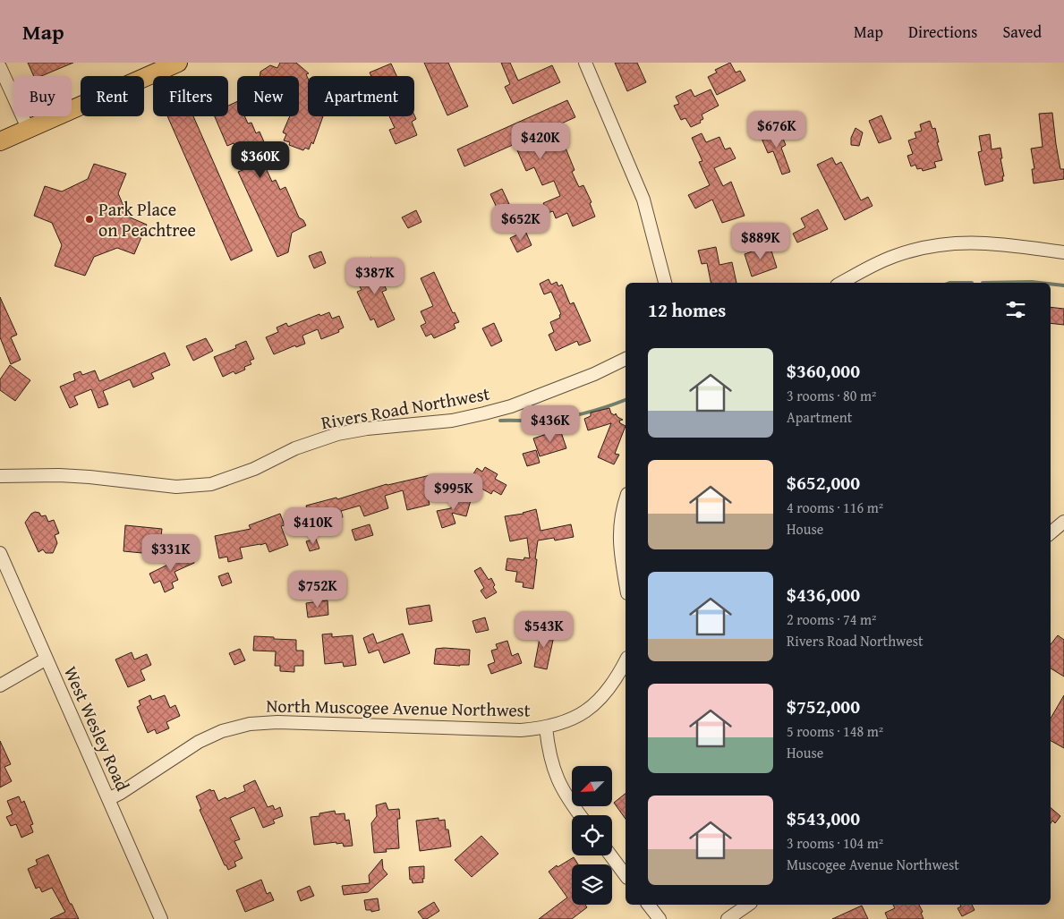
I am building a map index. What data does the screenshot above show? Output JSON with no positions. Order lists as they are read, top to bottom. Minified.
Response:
{"streets":{"street":["Rivers Road Northwest","North Muscogee Avenue Northwest","West Wesley Road"]},"crossings":[["North Muscogee Avenue Northwest","West Wesley Road"]],"places":["Park Place on Peachtree"],"north":"bottom left","page":{"header":"Map","nav":["Map","Directions","Saved"],"chip":["Buy","Rent","Filters","New","Apartment"],"price":["$676K","$420K","$360K","$652K","$889K","$387K","$436K","$995K","$410K","$331K","$752K","$543K"],"heading":"12 homes","list":[{"name":"$360,000","note":"3 rooms · 80 m² · Apartment"},{"name":"$652,000","note":"4 rooms · 116 m² · House"},{"name":"$436,000","note":"2 rooms · 74 m² · Rivers Road Northwest"},{"name":"$752,000","note":"5 rooms · 148 m² · House"},{"name":"$543,000","note":"3 rooms · 104 m² · Muscogee Avenue Northwest"}]}}
